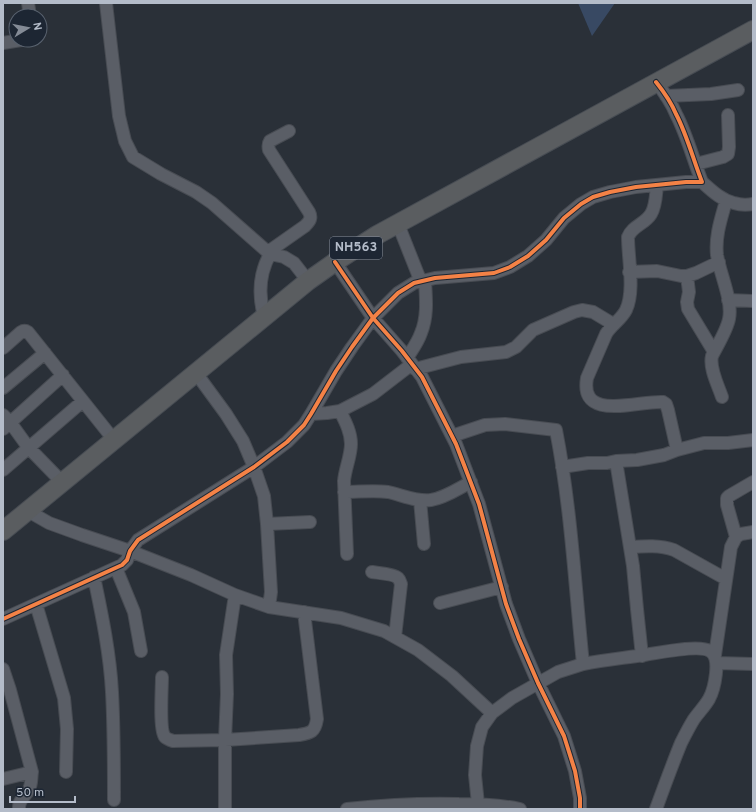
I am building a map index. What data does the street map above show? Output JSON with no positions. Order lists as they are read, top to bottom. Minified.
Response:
{"streets":{"highway":["NH563"]},"scale_bar":"50 m","north":"right"}
